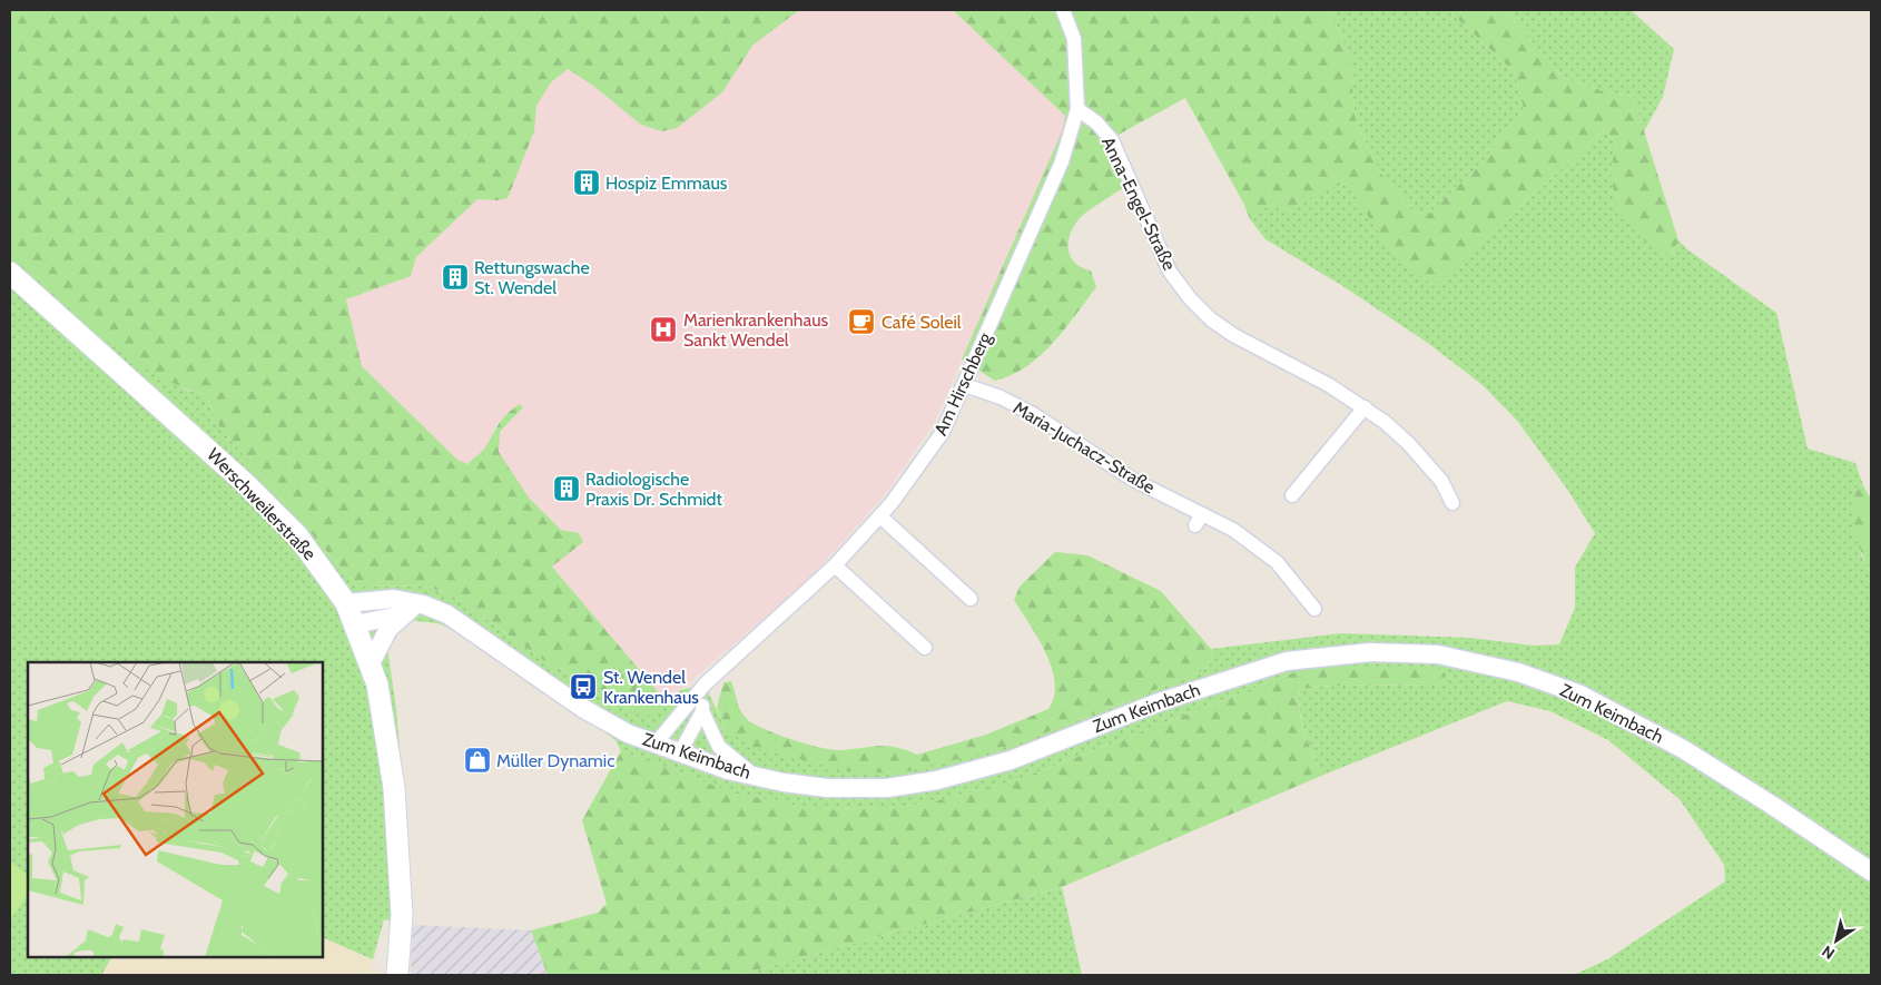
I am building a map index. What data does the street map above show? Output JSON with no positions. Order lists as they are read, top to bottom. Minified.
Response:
{"streets":{"main road":["Werschweilerstraße"],"street":["Anna-Engel-Straße","Am Hirschberg","Maria-Juchacz-Straße","Zum Keimbach"]},"crossings":[["Anna-Engel-Straße","Am Hirschberg"],["Am Hirschberg","Maria-Juchacz-Straße"],["Am Hirschberg","Zum Keimbach"],["Werschweilerstraße","Zum Keimbach"]],"places":{"building":["Hospiz Emmaus","Rettungswache St. Wendel","Radiologische Praxis Dr. Schmidt"],"cafe":["Café Soleil"],"hospital":["Marienkrankenhaus Sankt Wendel"],"bus stop":["St. Wendel Krankenhaus"],"shop":["Müller Dynamic"]},"north":"bottom left"}
